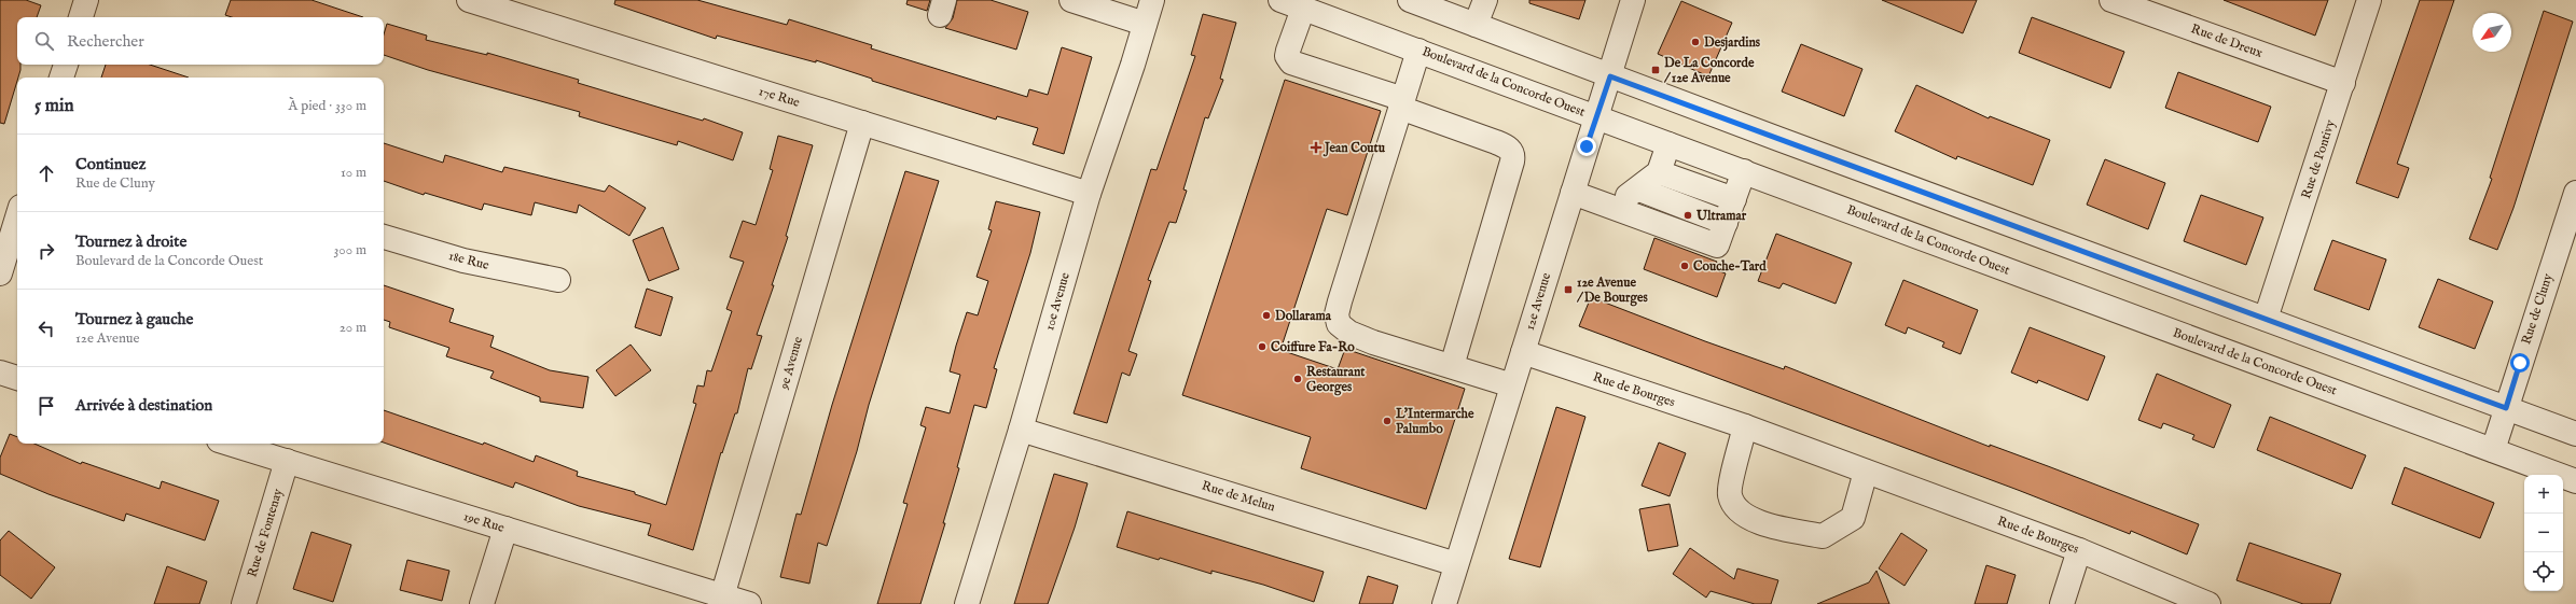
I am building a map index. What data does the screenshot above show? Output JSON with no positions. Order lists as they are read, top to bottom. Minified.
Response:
{"streets":{"street":["Rue de Dreux","Boulevard de la Concorde Ouest","17e Rue","Rue de Pontivy","18e Rue","10e Avenue","12e Avenue","Rue de Cluny","9e Avenue","Rue de Bourges","Rue de Melun","19e Rue","Rue de Fontenay"]},"crossings":[["Rue de Dreux","Rue de Pontivy"],["Boulevard de la Concorde Ouest","12e Avenue"],["Boulevard de la Concorde Ouest","Rue de Cluny"],["17e Rue","10e Avenue"],["17e Rue","9e Avenue"],["10e Avenue","Rue de Melun"],["12e Avenue","Rue de Bourges"],["12e Avenue","Rue de Melun"],["9e Avenue","19e Rue"],["19e Rue","Rue de Fontenay"]],"places":{"other":["Desjardins","Ultramar","Couche-Tard","Dollarama","Coiffure Fa-Ro","Restaurant Georges","L'Intermarche Palumbo"],"transit":["De La Concorde / 12e Avenue","12e Avenue / De Bourges"],"health":["Jean Coutu"]},"north":"bottom left","page":{"search":"Rechercher","heading":["5 min","À pied · 330 m"],"list":[["Continuez","Rue de Cluny","10 m"],["Tournez à droite","Boulevard de la Concorde Ouest","300 m"],["Tournez à gauche","12e Avenue","20 m"],"Arrivée à destination"],"map_buttons":["+","−"]}}
